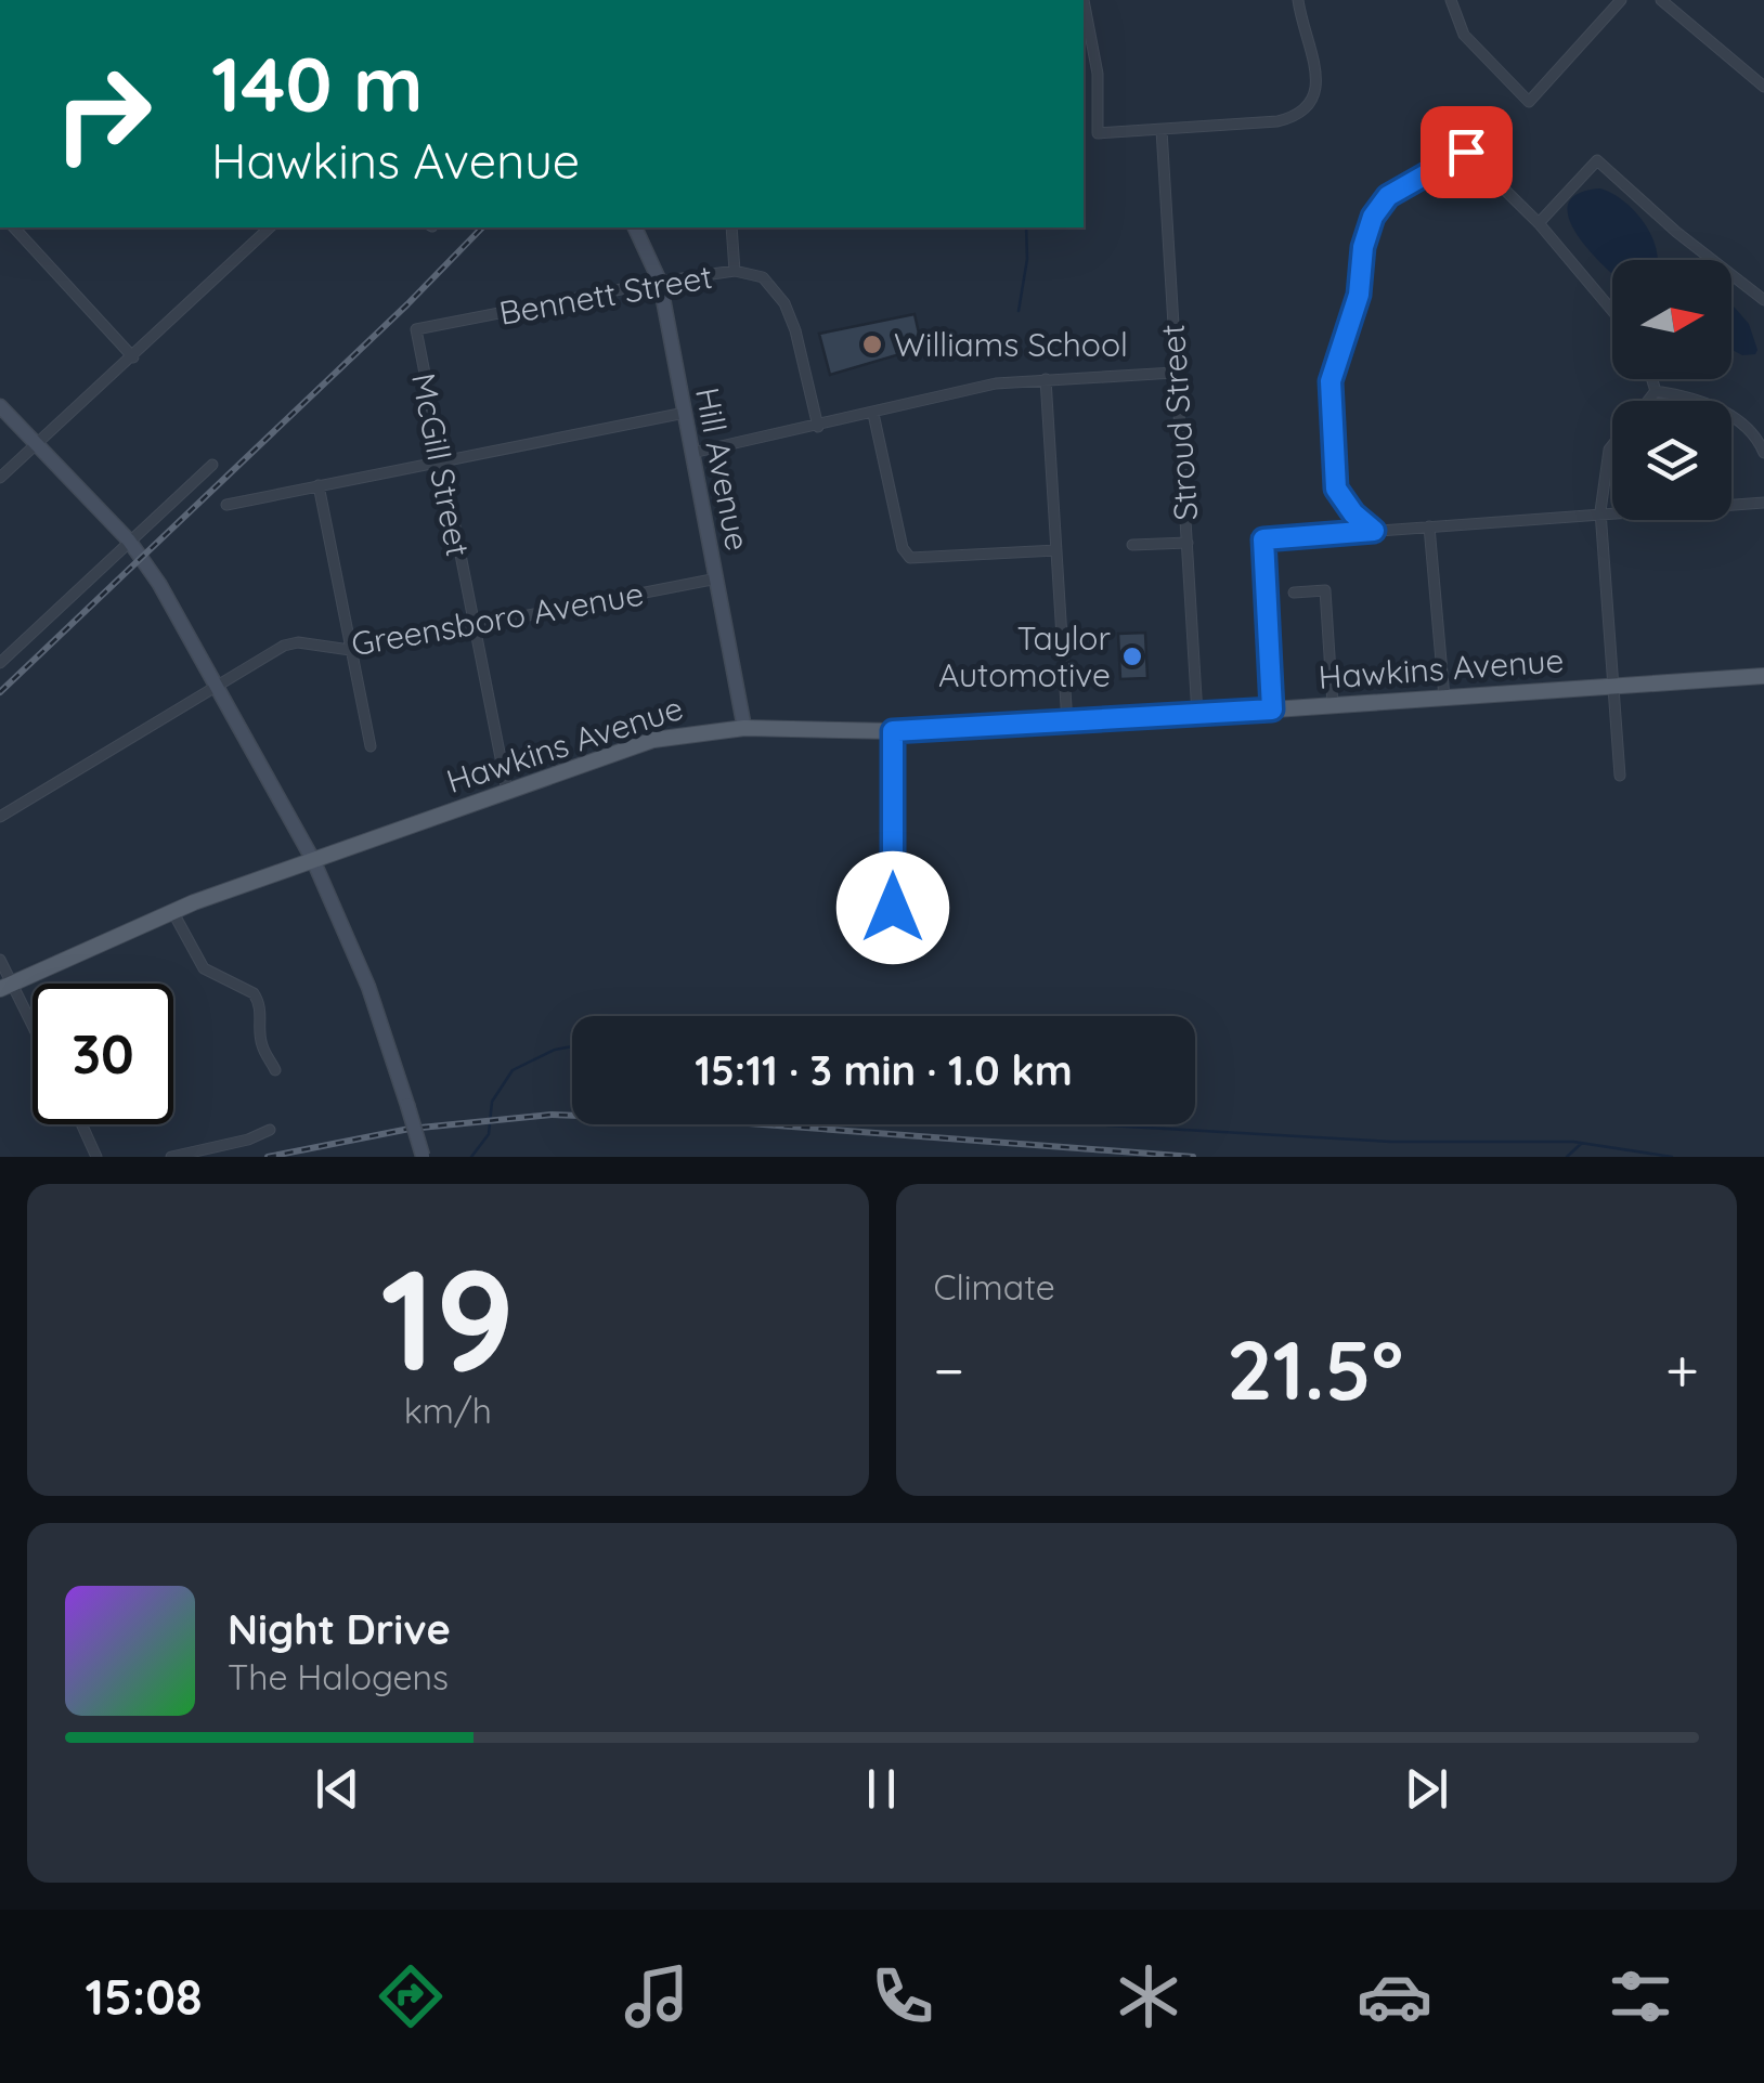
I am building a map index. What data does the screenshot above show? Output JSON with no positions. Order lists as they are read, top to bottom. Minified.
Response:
{"streets":{"main road":["Hawkins Avenue"],"street":["Bennett Street","Stroud Street","McGill Street","Hill Avenue","Greensboro Avenue"]},"crossings":[["Bennett Street","McGill Street"],["Bennett Street","Hill Avenue"],["Stroud Street","Hawkins Avenue"],["McGill Street","Greensboro Avenue"],["McGill Street","Hawkins Avenue"],["Hill Avenue","Greensboro Avenue"],["Hill Avenue","Hawkins Avenue"]],"places":["Williams School","Taylor Automotive"],"north":"right","page":{"turn":["140 m","Hawkins Avenue"],"limit":"30","trip":"15:11 · 3 min · 1.0 km","tile":[["19","km/h"],"Climate"],"heat":["−","21.5°","+"],"song":["Night Drive","The Halogens"],"tabs":"15:08"}}
